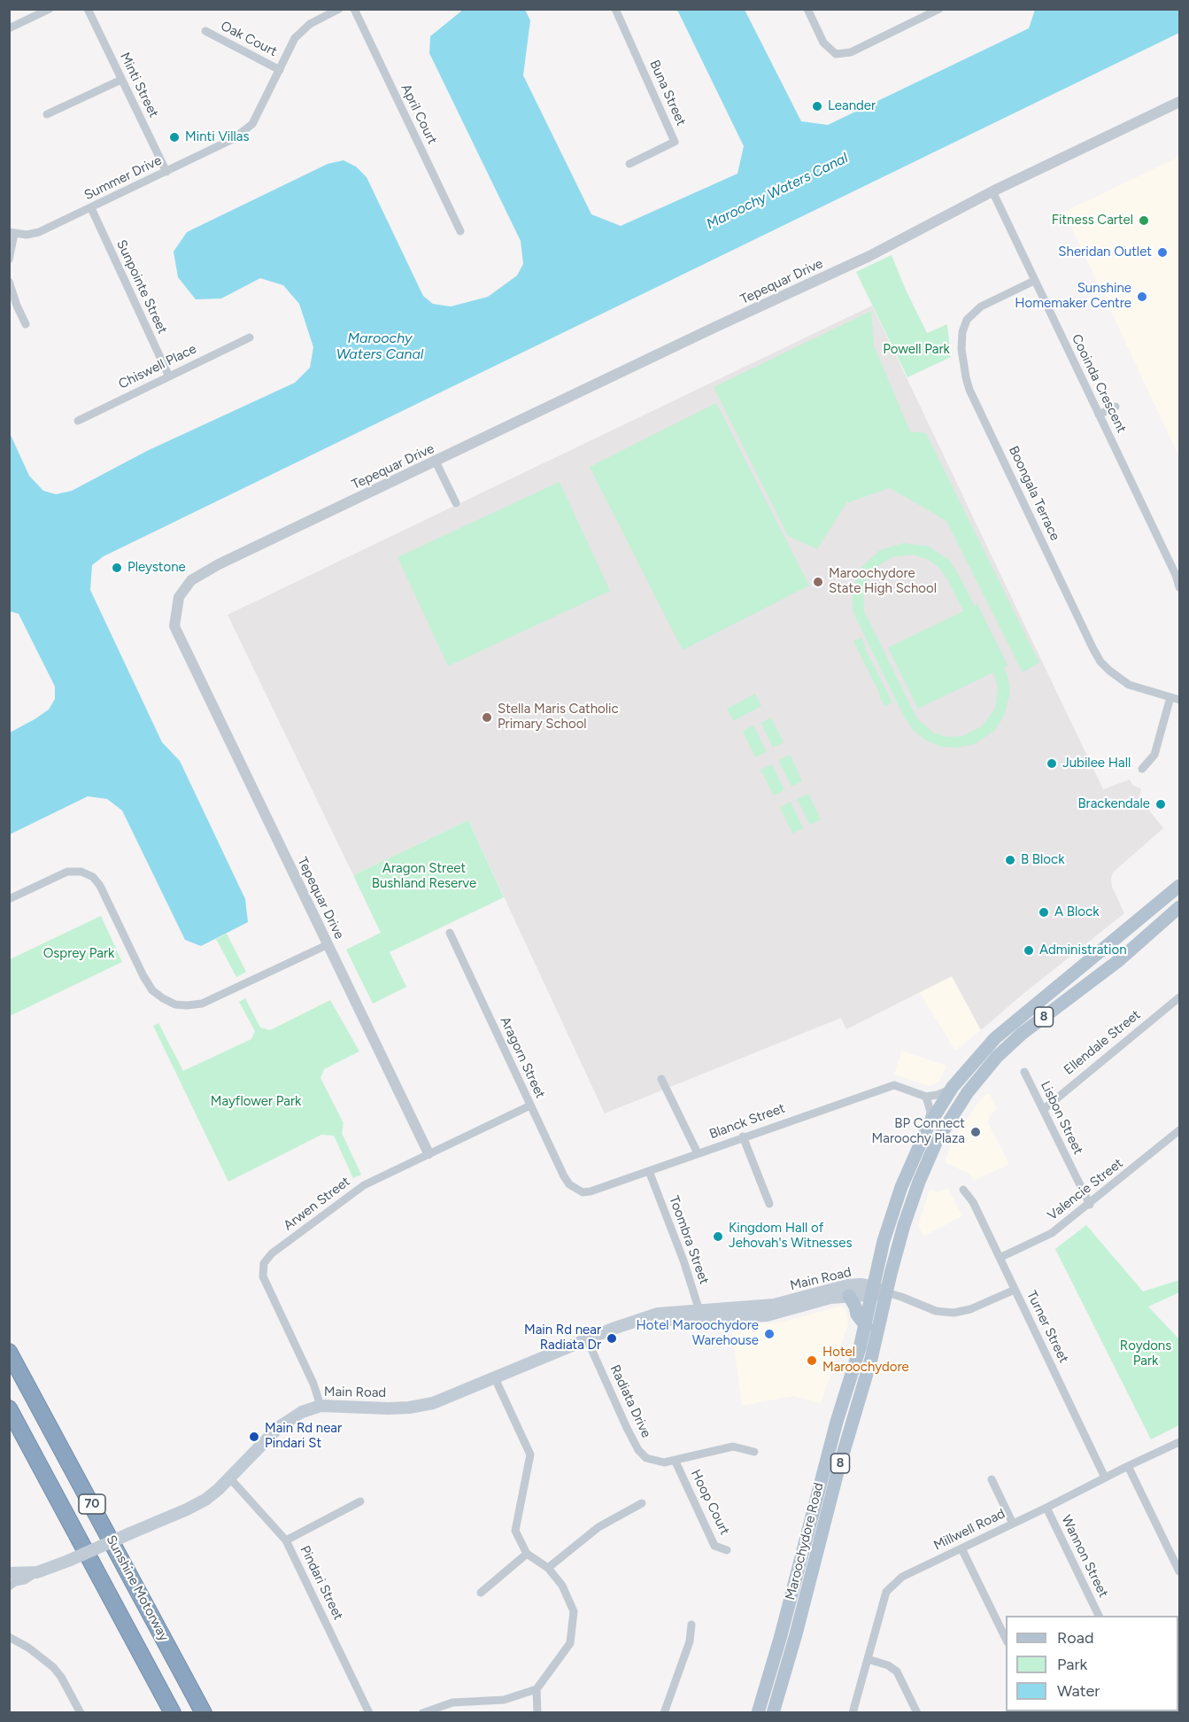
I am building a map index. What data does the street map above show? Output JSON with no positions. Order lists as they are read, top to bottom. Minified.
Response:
{"streets":{"highway":["70","Sunshine Motorway"],"main road":["8","Main Road","Maroochydore Road"],"street":["Oak Court","Minti Street","Buna Street","April Court","Summer Drive","Tepequar Drive","Sunpointe Street","Chiswell Place","Cooinda Crescent","Boongala Terrace","Ellendale Street","Aragorn Street","Lisbon Street","Blanck Street","Valencie Street","Arwen Street","Toombra Street","Turner Street","Radiata Drive","Hoop Court","Millwell Road","Wannon Street","Pindari Street"]},"crossings":[["Oak Court","Summer Drive"],["Minti Street","Summer Drive"],["Summer Drive","Sunpointe Street"],["Tepequar Drive","Cooinda Crescent"],["Tepequar Drive","Arwen Street"],["Sunpointe Street","Chiswell Place"],["Cooinda Crescent","Boongala Terrace"],["Ellendale Street","Lisbon Street"],["Aragorn Street","Blanck Street"],["Aragorn Street","Arwen Street"],["Lisbon Street","Valencie Street"],["Blanck Street","Toombra Street"],["Valencie Street","Turner Street"],["Arwen Street","Main Road"],["Toombra Street","Main Road"],["Main Road","Radiata Drive"],["Main Road","Maroochydore Road"],["Main Road","Pindari Street"],["Turner Street","Millwell Road"],["Radiata Drive","Hoop Court"],["Millwell Road","Wannon Street"]],"water":["Maroochy Waters Canal"],"parks":["Powell Park","Aragon Street Bushland Reserve","Osprey Park","Mayflower Park","Roydons Park"],"places":["Leander","Minti Villas","Fitness Cartel","Sheridan Outlet","Sunshine Homemaker Centre","Pleystone","Maroochydore State High School","Stella Maris Catholic Primary School","Jubilee Hall","Brackendale","B Block","A Block","Administration","BP Connect Maroochy Plaza","Kingdom Hall of Jehovah's Witnesses","Hotel Maroochydore Warehouse","Main Rd near Radiata Dr","Hotel Maroochydore","Main Rd near Pindari St"],"legend":["Road","Park","Water"]}
